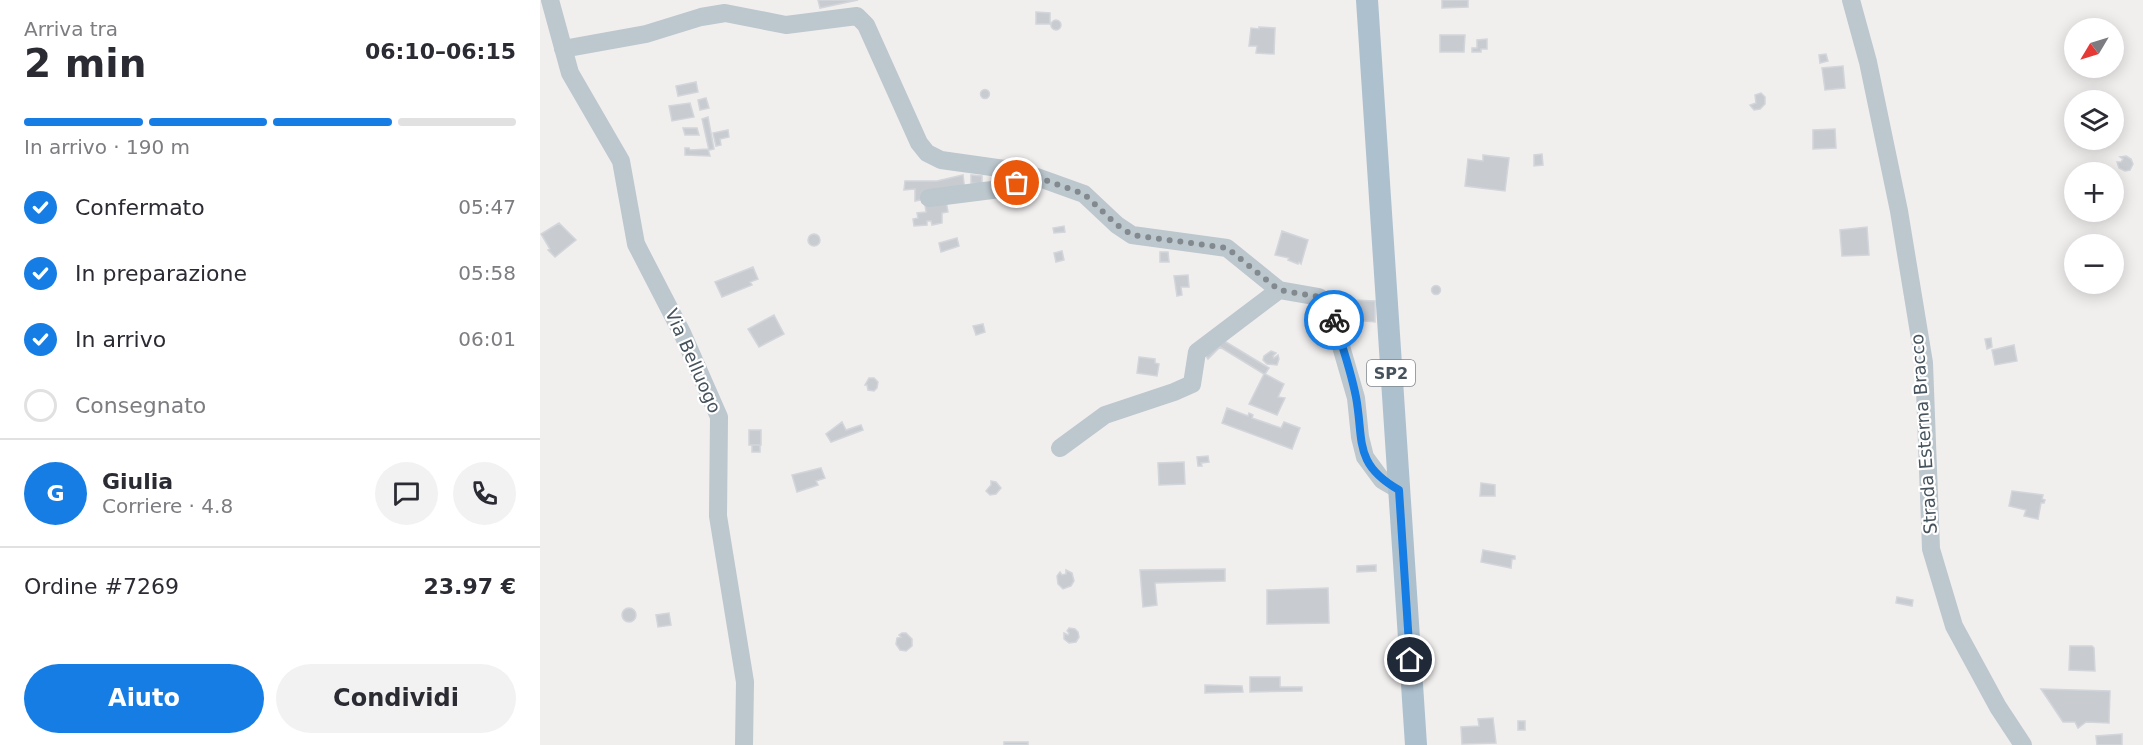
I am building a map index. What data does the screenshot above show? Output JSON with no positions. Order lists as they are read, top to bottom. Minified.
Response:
{"streets":{"main road":["SP2"],"street":["Via Belluogo","Strada Esterna Bracco"]},"north":"bottom left","page":{"heading":["2 min","Arriva tra","06:10–06:15"],"panel":["Giulia","Corriere · 4.8","Ordine #7269","23.97 €"],"map_buttons":["+","−"],"bar":"In arrivo · 190 m","list":[["Confermato","05:47"],["In preparazione","05:58"],["In arrivo","06:01"],"Consegnato"],"round":"G","buttons":["Aiuto","Condividi"]}}
